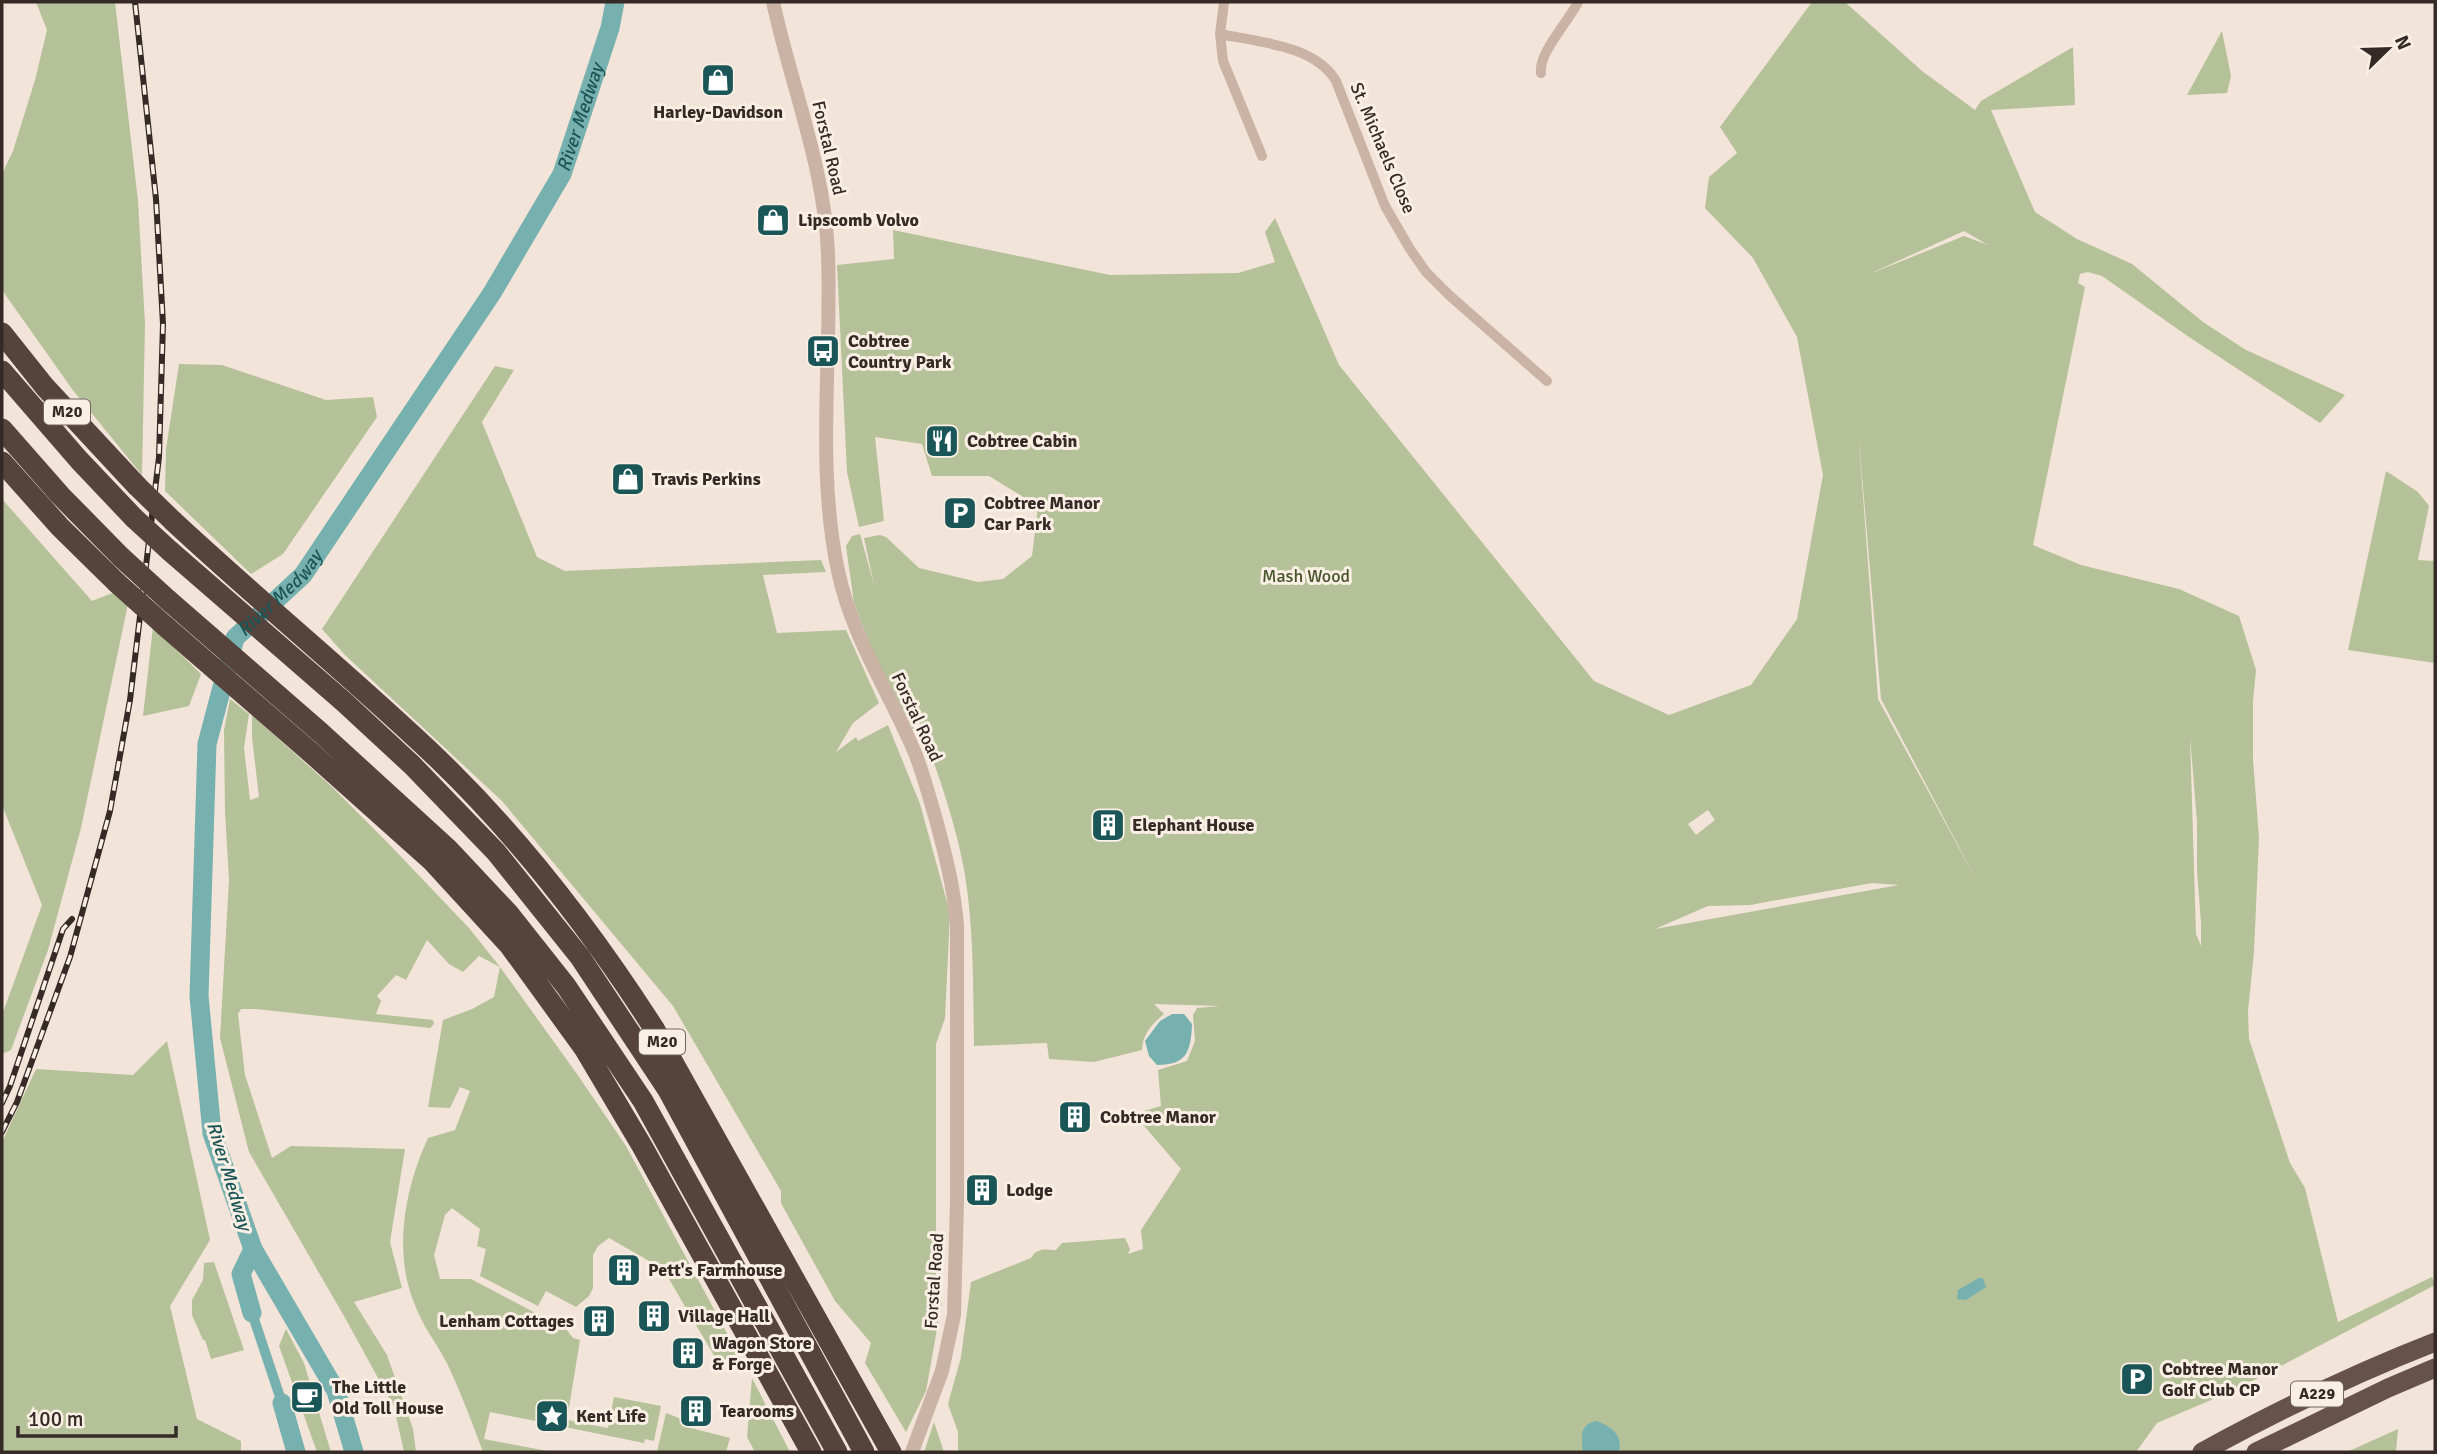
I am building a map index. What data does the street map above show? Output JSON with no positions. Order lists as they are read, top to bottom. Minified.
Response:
{"streets":{"highway":["M20","A229"],"street":["Forstal Road","St. Michaels Close"]},"water":["River Medway"],"parks":["Mash Wood"],"places":{"shop":["Harley-Davidson","Lipscomb Volvo","Travis Perkins"],"bus stop":["Cobtree Country Park"],"restaurant":["Cobtree Cabin"],"parking":["Cobtree Manor Car Park","Cobtree Manor Golf Club CP"],"building":["Elephant House","Cobtree Manor","Lodge","Pett's Farmhouse","Village Hall","Lenham Cottages","Wagon Store & Forge","Tearooms"],"cafe":["The Little Old Toll House"],"place":["Kent Life"]},"scale_bar":"100 m","north":"top right"}
